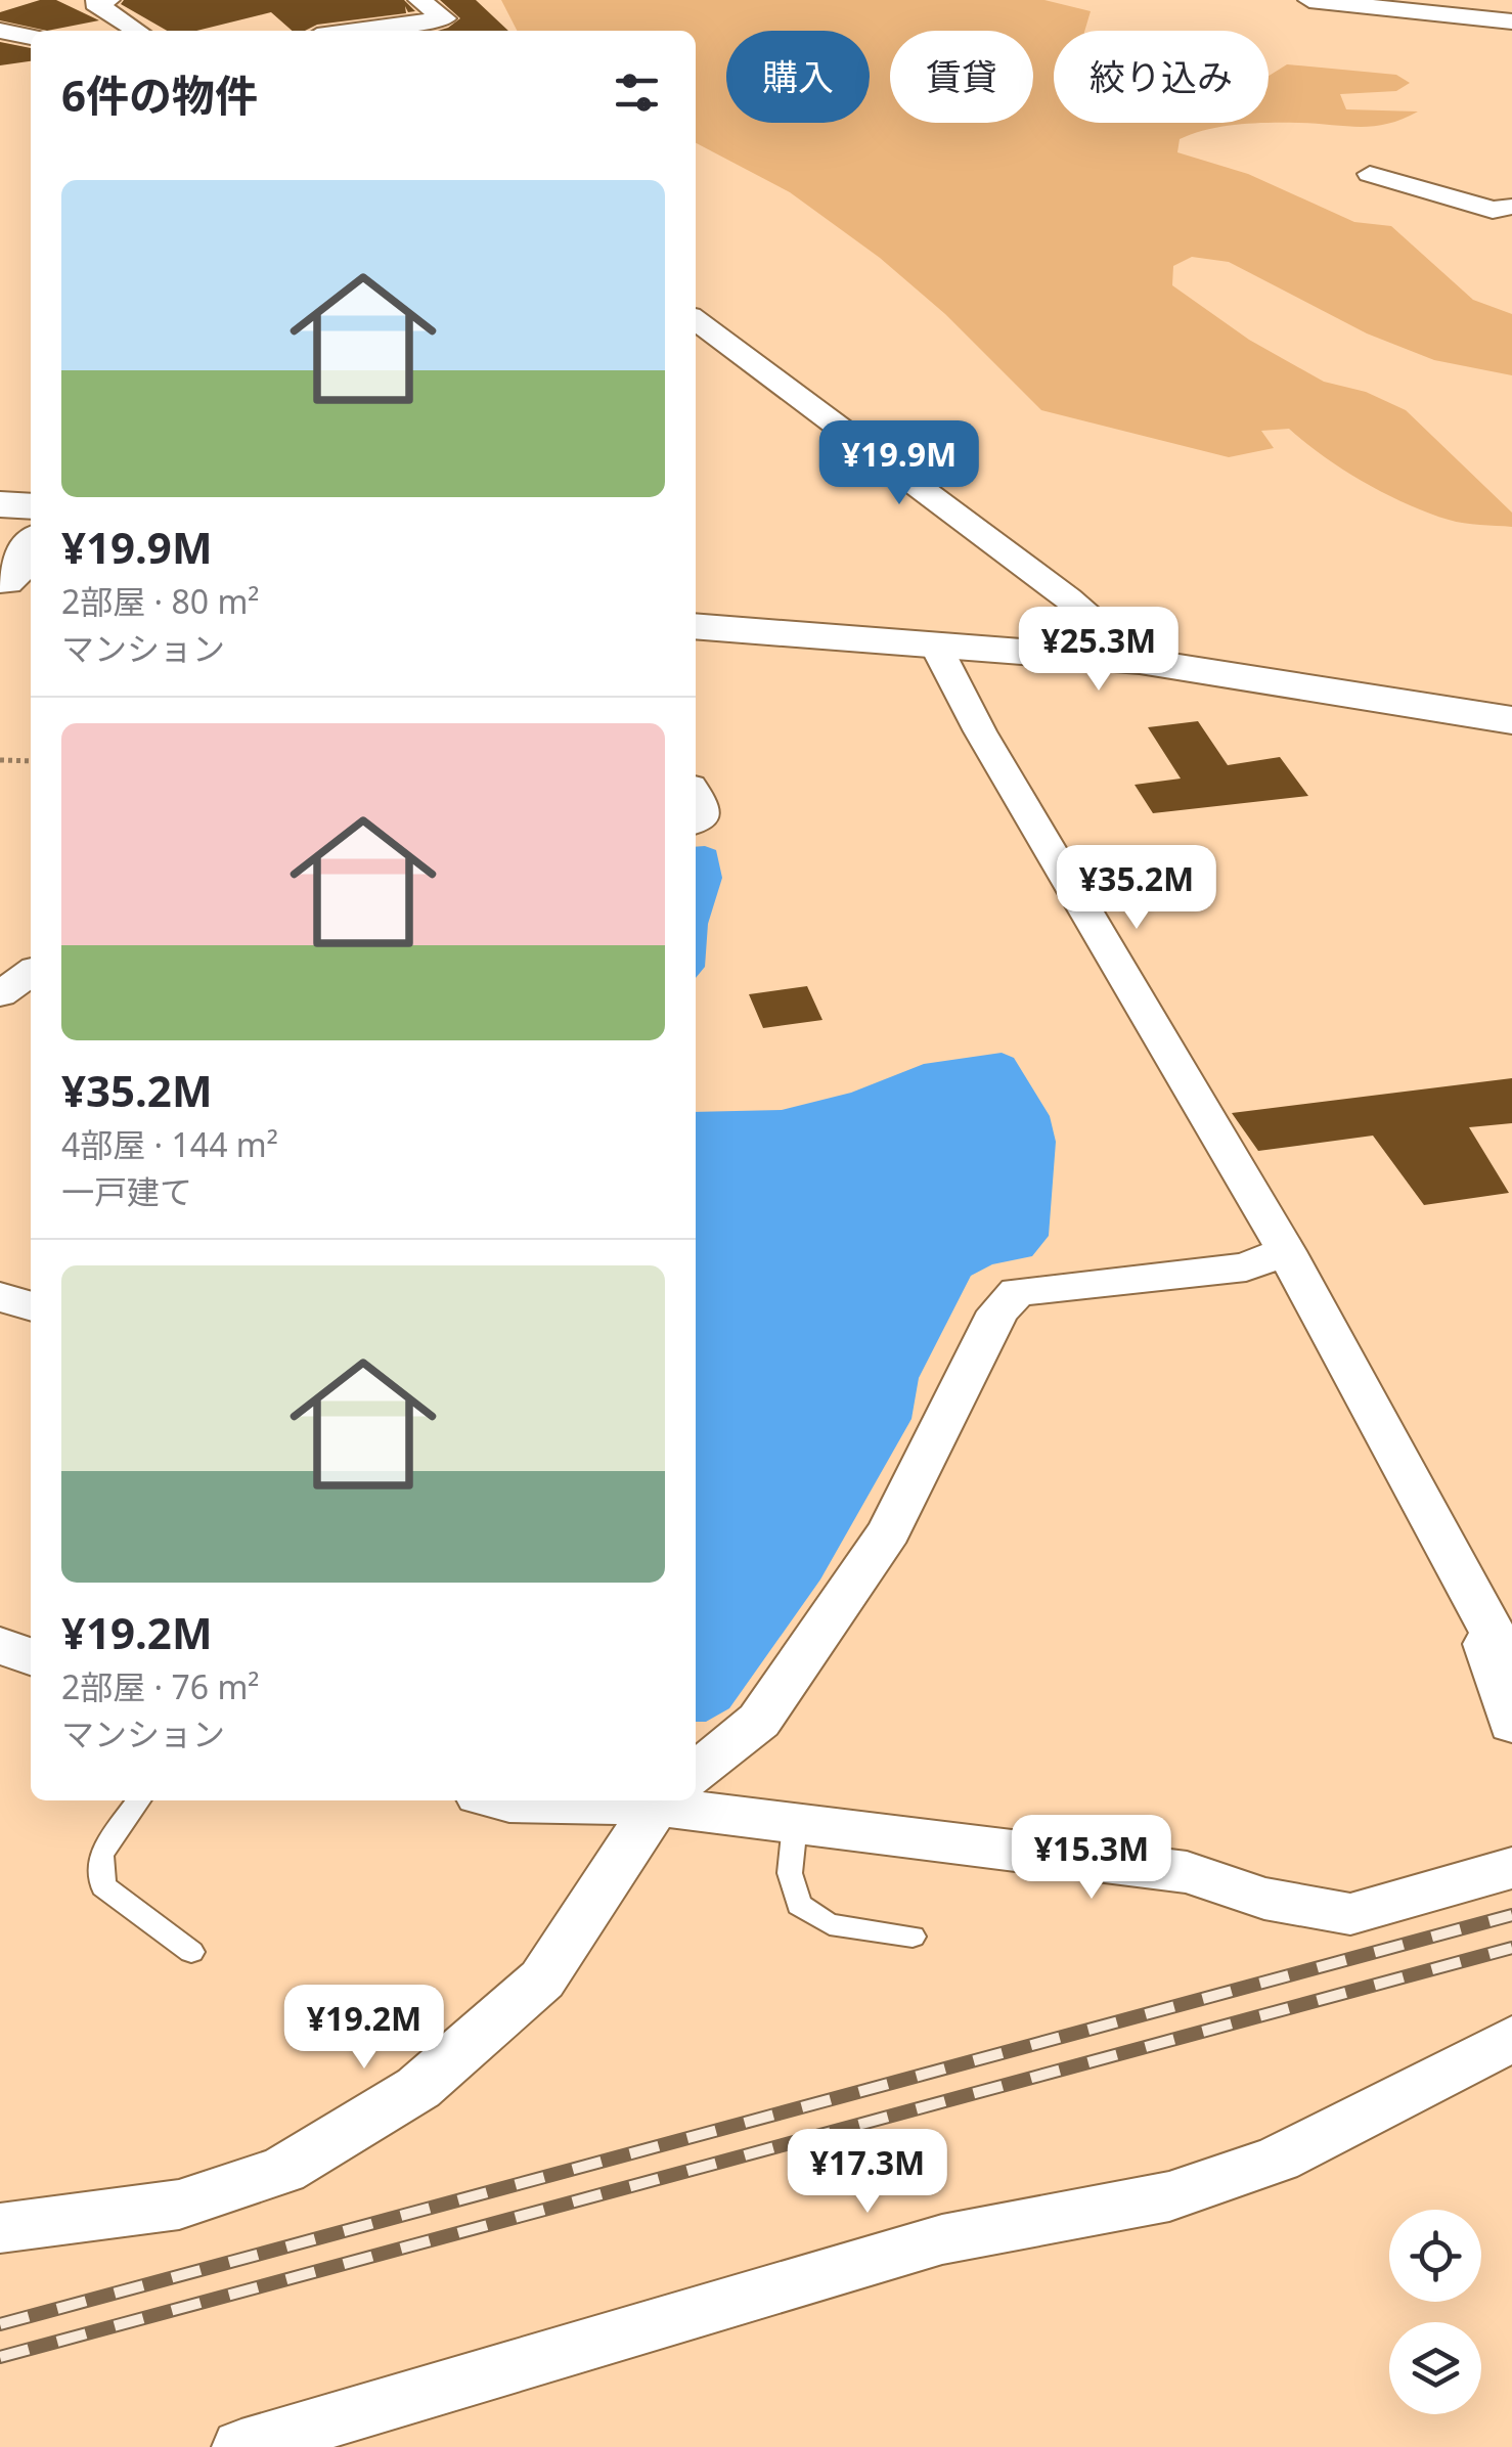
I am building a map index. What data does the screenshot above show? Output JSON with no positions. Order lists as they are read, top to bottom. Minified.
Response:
{"page":{"chip":["購入","賃貸","絞り込み"],"heading":"6件の物件","list":[{"name":"¥19.9M","note":"2部屋 · 80 m² · マンション"},{"name":"¥35.2M","note":"4部屋 · 144 m² · 一戸建て"},{"name":"¥19.2M","note":"2部屋 · 76 m² · マンション"}],"price":["¥19.9M","¥25.3M","¥35.2M","¥15.3M","¥19.2M","¥17.3M"]}}
